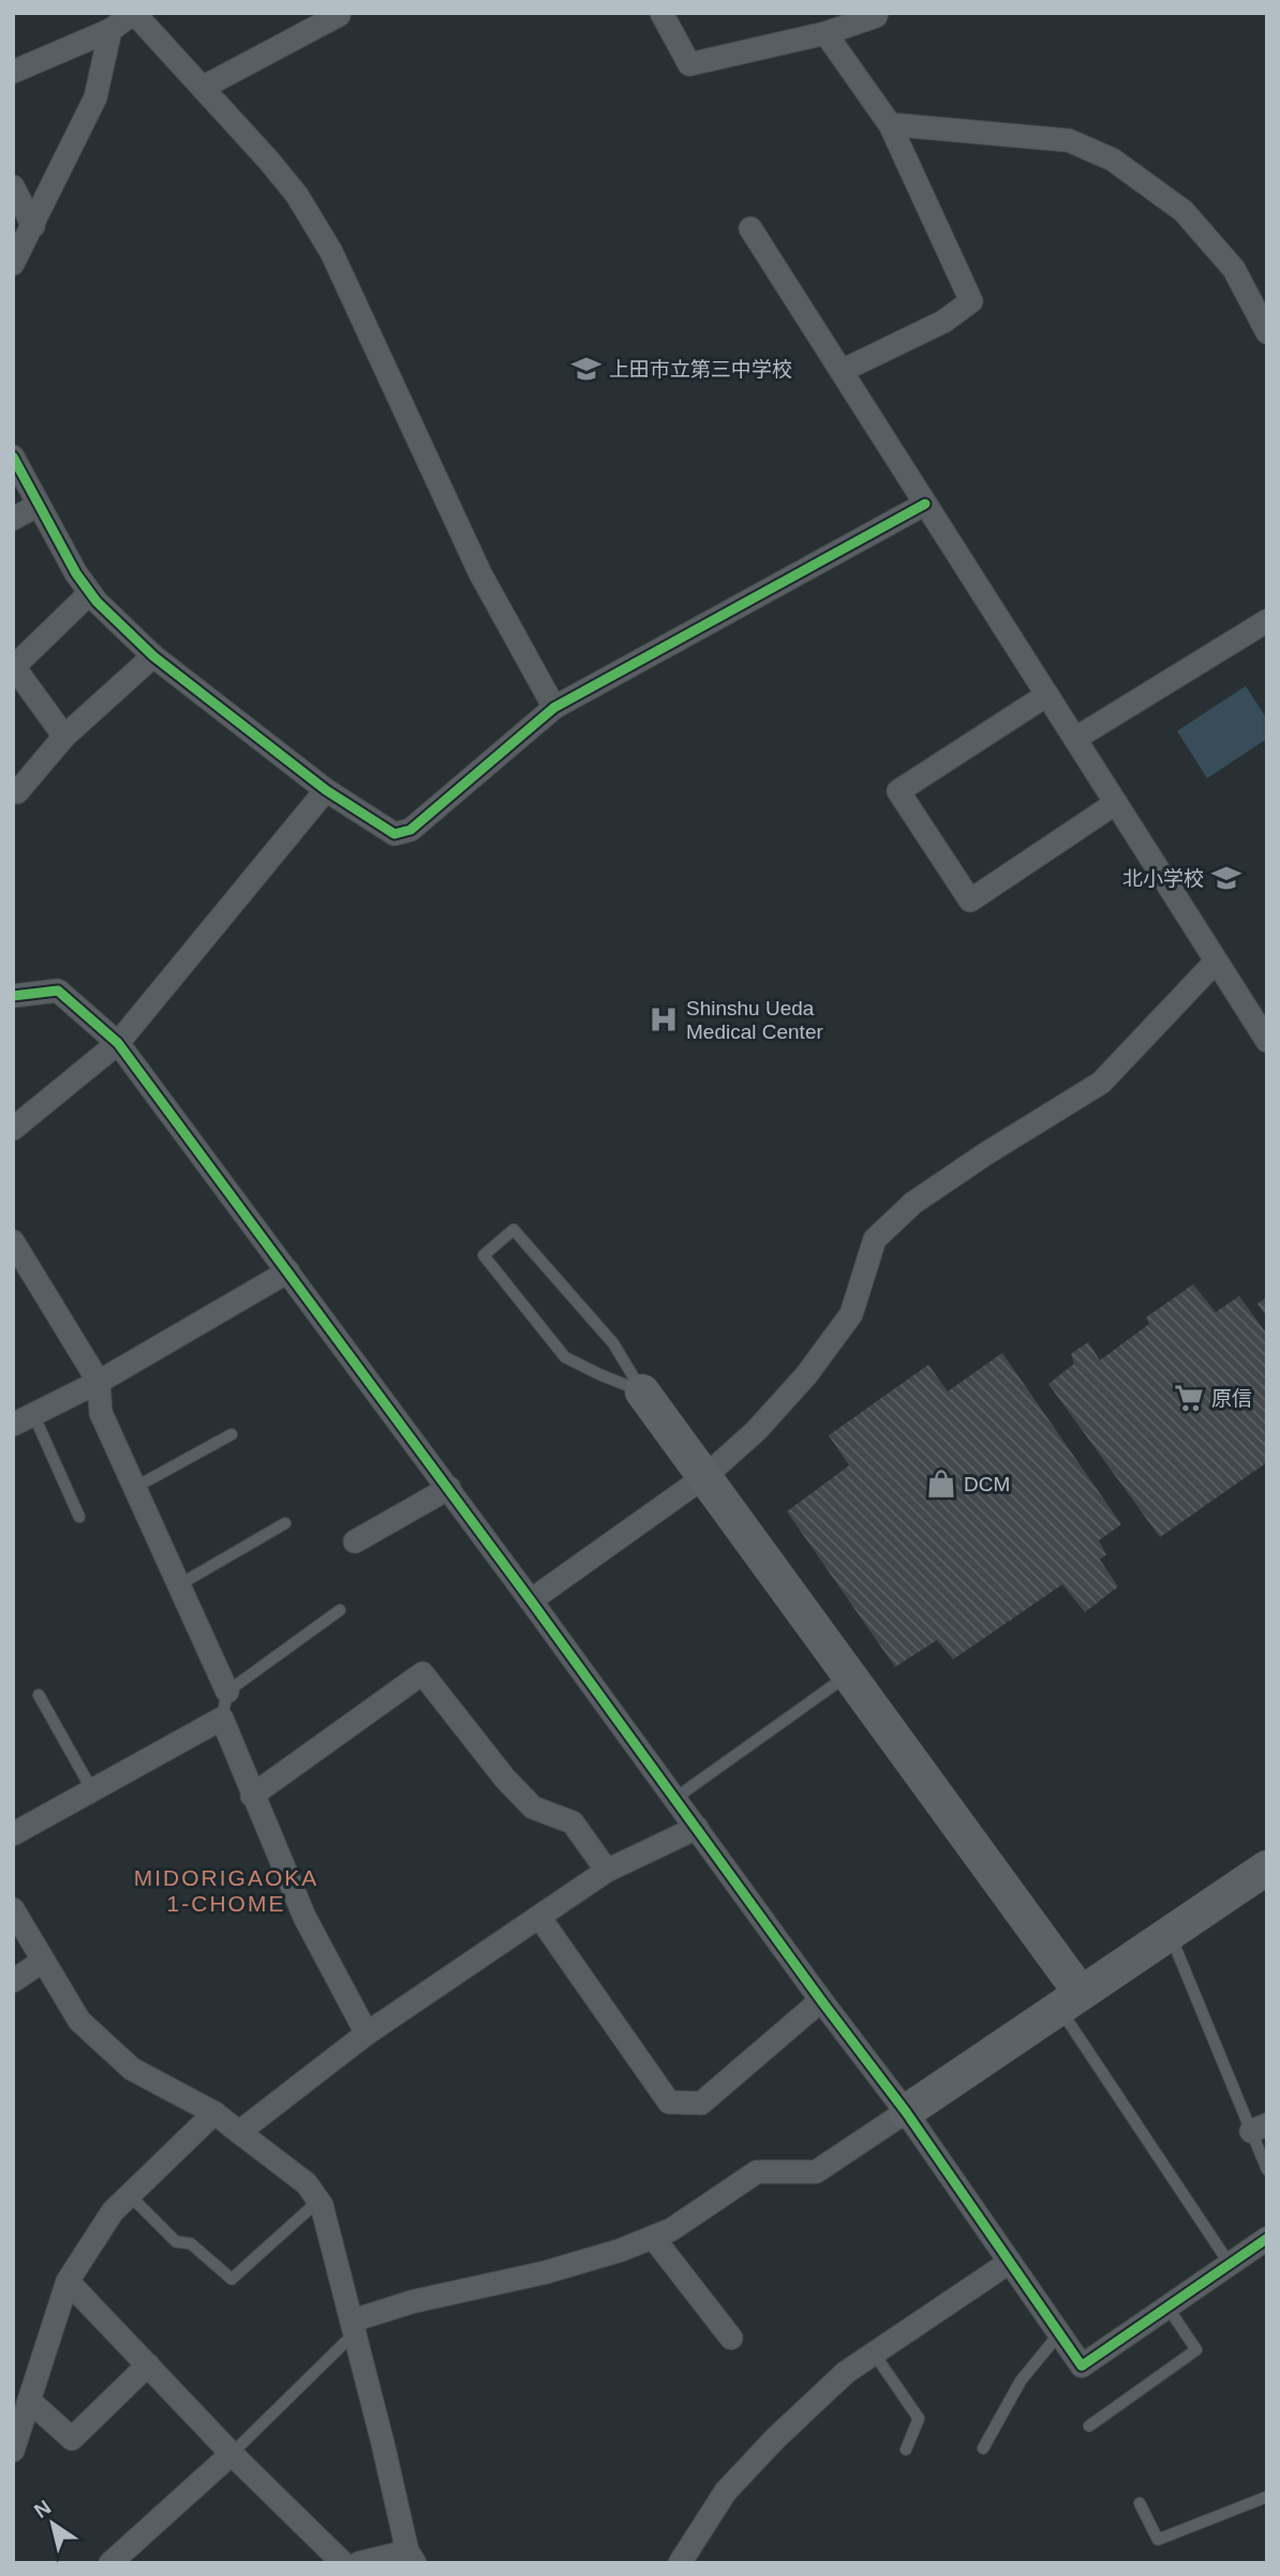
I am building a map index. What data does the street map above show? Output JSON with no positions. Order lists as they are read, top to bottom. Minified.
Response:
{"districts":["MIDORIGAOKA 1-CHOME"],"places":{"school or university":["上田市立第三中学校","北小学校"],"hospital":["Shinshu Ueda Medical Center"],"supermarket":["原信"],"shop":["DCM"]},"north":"top left"}
